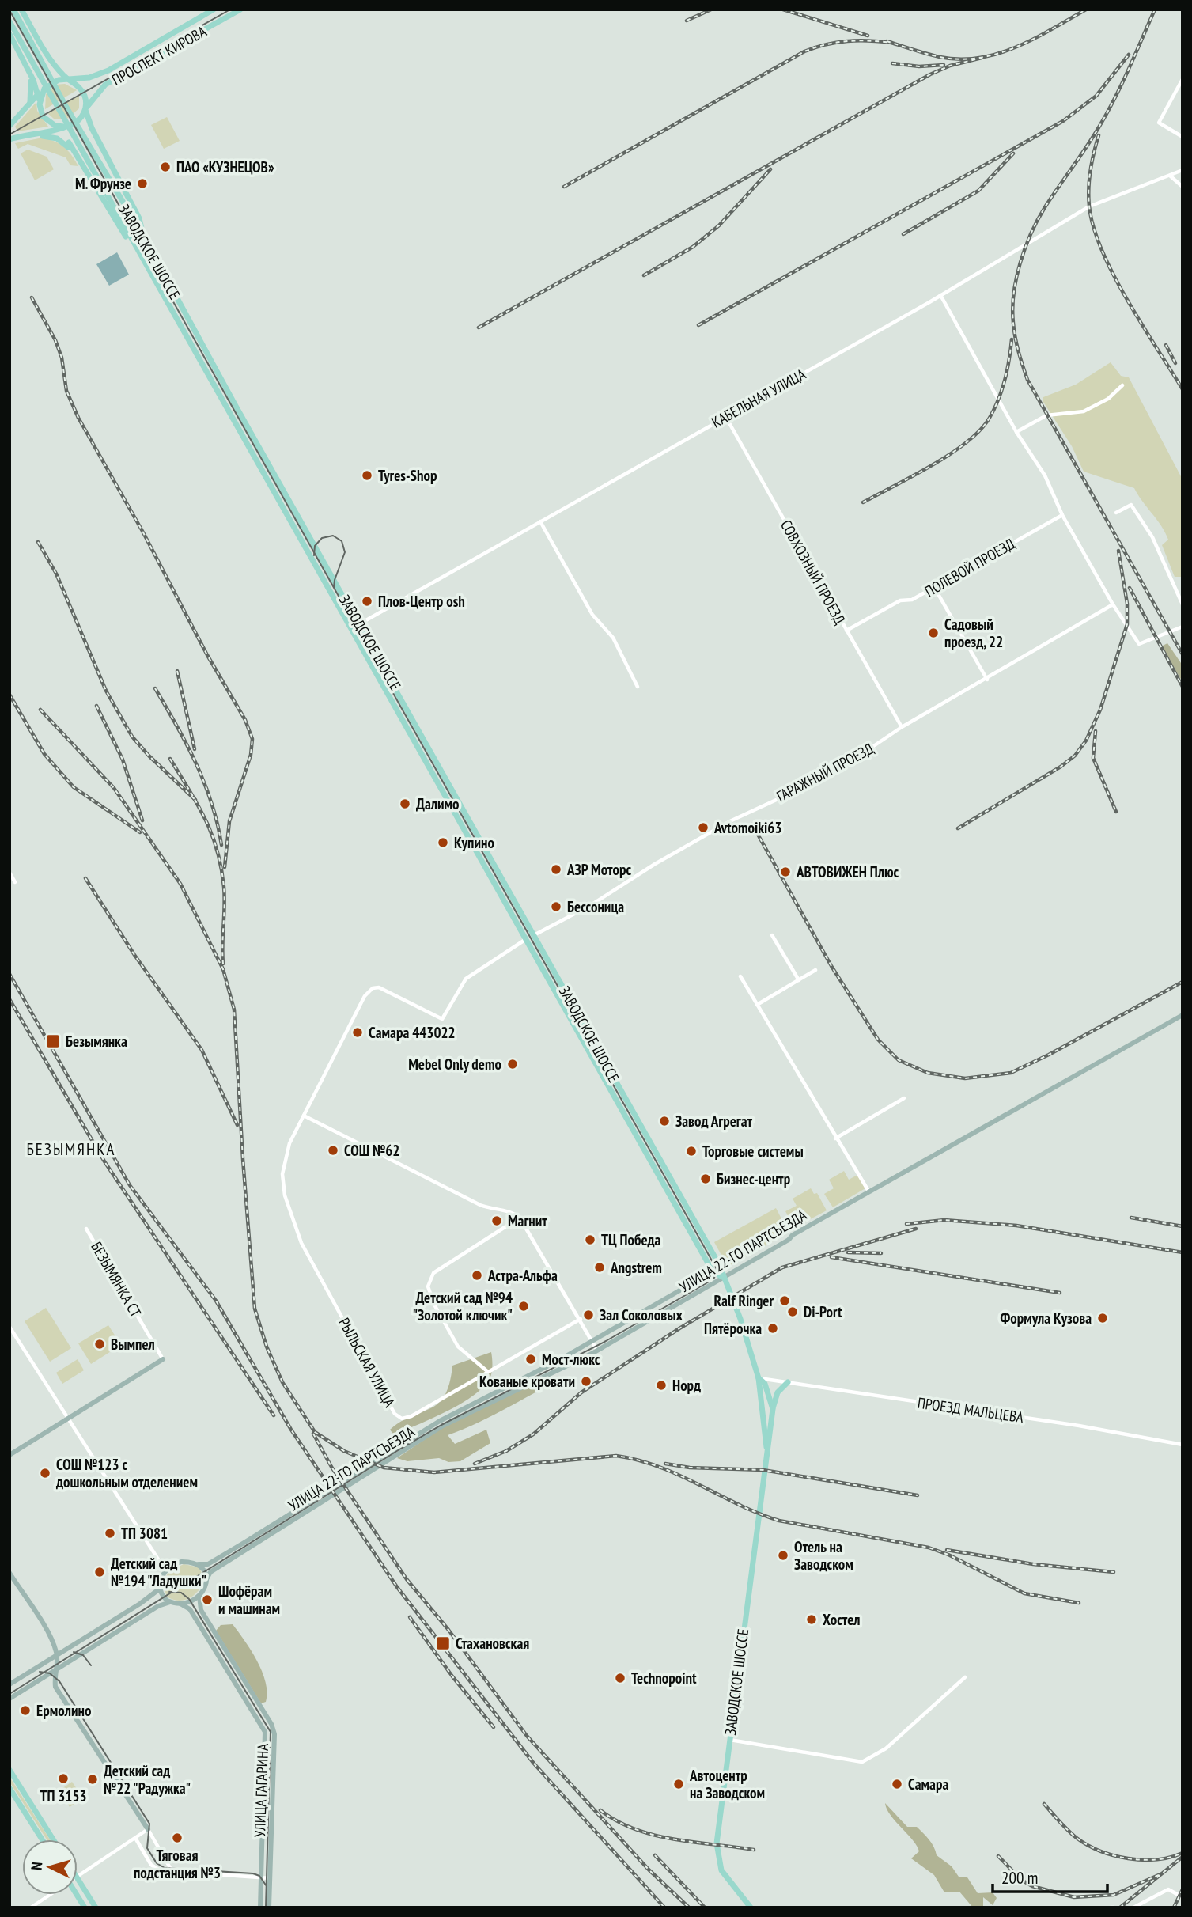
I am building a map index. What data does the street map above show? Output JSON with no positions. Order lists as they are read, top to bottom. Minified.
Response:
{"streets":{"main road":["ПРОСПЕКТ КИРОВА","ЗАВОДСКОЕ ШОССЕ","УЛИЦА 22-ГО ПАРТСЪЕЗДА","УЛИЦА ГАГАРИНА"],"street":["КАБЕЛЬНАЯ УЛИЦА","ПОЛЕВОЙ ПРОЕЗД","СОВХОЗНЫЙ ПРОЕЗД","ГАРАЖНЫЙ ПРОЕЗД","БЕЗЫМЯНКА СТ","РЫЛЬСКАЯ УЛИЦА","ПРОЕЗД МАЛЬЦЕВА"]},"crossings":[["ЗАВОДСКОЕ ШОССЕ","КАБЕЛЬНАЯ УЛИЦА"],["ЗАВОДСКОЕ ШОССЕ","ГАРАЖНЫЙ ПРОЕЗД"],["ЗАВОДСКОЕ ШОССЕ","УЛИЦА 22-ГО ПАРТСЪЕЗДА"],["ЗАВОДСКОЕ ШОССЕ","РЫЛЬСКАЯ УЛИЦА"],["ЗАВОДСКОЕ ШОССЕ","ПРОЕЗД МАЛЬЦЕВА"],["КАБЕЛЬНАЯ УЛИЦА","СОВХОЗНЫЙ ПРОЕЗД"],["ПОЛЕВОЙ ПРОЕЗД","СОВХОЗНЫЙ ПРОЕЗД"],["СОВХОЗНЫЙ ПРОЕЗД","ГАРАЖНЫЙ ПРОЕЗД"],["УЛИЦА 22-ГО ПАРТСЪЕЗДА","УЛИЦА ГАГАРИНА"]],"districts":["БЕЗЫМЯНКА"],"places":{"other":["ПАО «КУЗНЕЦОВ»","М. Фрунзе","Tyres-Shop","Плов-Центр osh","Садовый проезд, 22","Далимо","Avtomoiki63","Купино","АЗР Моторс","АВТОВИЖЕН Плюс","Бессоница","Самара 443022","Mebel Only demo","Завод Агрегат","СОШ №62","Торговые системы","Бизнес-центр","Магнит","ТЦ Победа","Angstrem","Астра-Альфа","Ralf Ringer","Детский сад №94 \"Золотой ключик\"","Di-Port","Зал Соколовых","Формула Кузова","Пятёрочка","Вымпел","Мост-люкс","Кованые кровати","Норд","СОШ №123 с дошкольным отделением","ТП 3081","Отель на Заводском","Детский сад №194 \"Ладушки\"","Шофёрам и машинам","Хостел","Technopoint","Ермолино","ТП 3153","Детский сад №22 \"Радужка\"","Автоцентр на Заводском","Самара","Тяговая подстанция №3"],"transit":["Безымянка","Стахановская"]},"scale_bar":"200 m","north":"left"}
